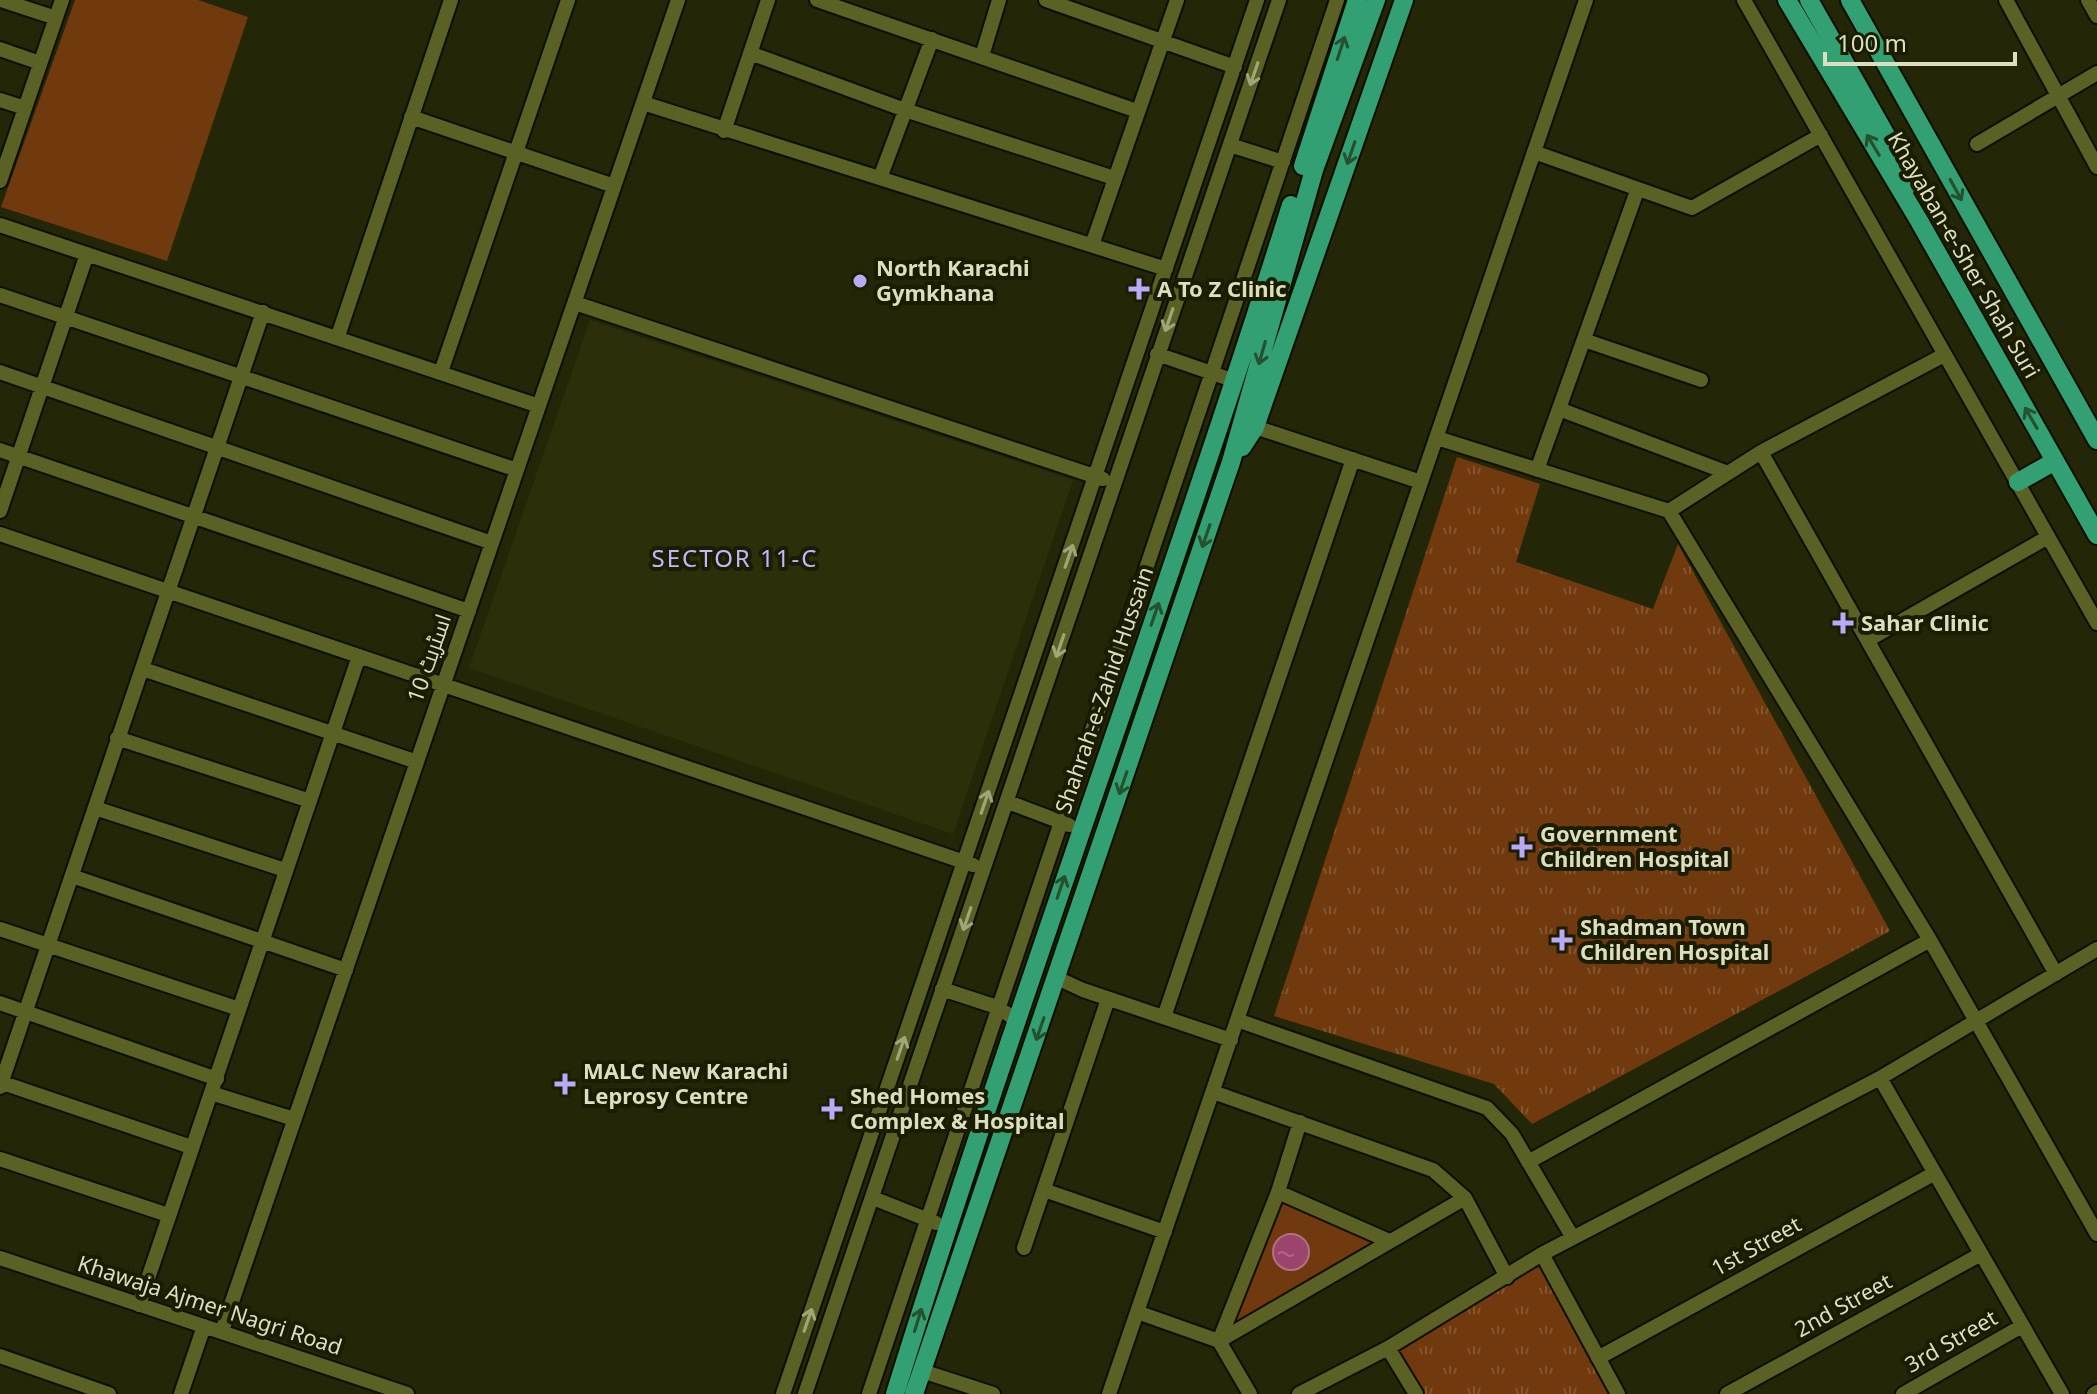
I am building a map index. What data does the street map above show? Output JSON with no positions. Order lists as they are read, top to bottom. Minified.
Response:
{"streets":{"main road":["Khayaban-e-Sher Shah Suri","Shahrah-e-Zahid Hussain"],"street":["اسٹریٹ 10","1st Street","Khawaja Ajmer Nagri Road","2nd Street","3rd Street"]},"crossings":[["اسٹریٹ 10","Khawaja Ajmer Nagri Road"]],"districts":["SECTOR 11-C"],"places":{"other":["North Karachi Gymkhana"],"health":["A To Z Clinic","Sahar Clinic","Government Children Hospital","Shadman Town Children Hospital","MALC New Karachi Leprosy Centre","Shed Homes Complex & Hospital"]},"scale_bar":"100 m"}
